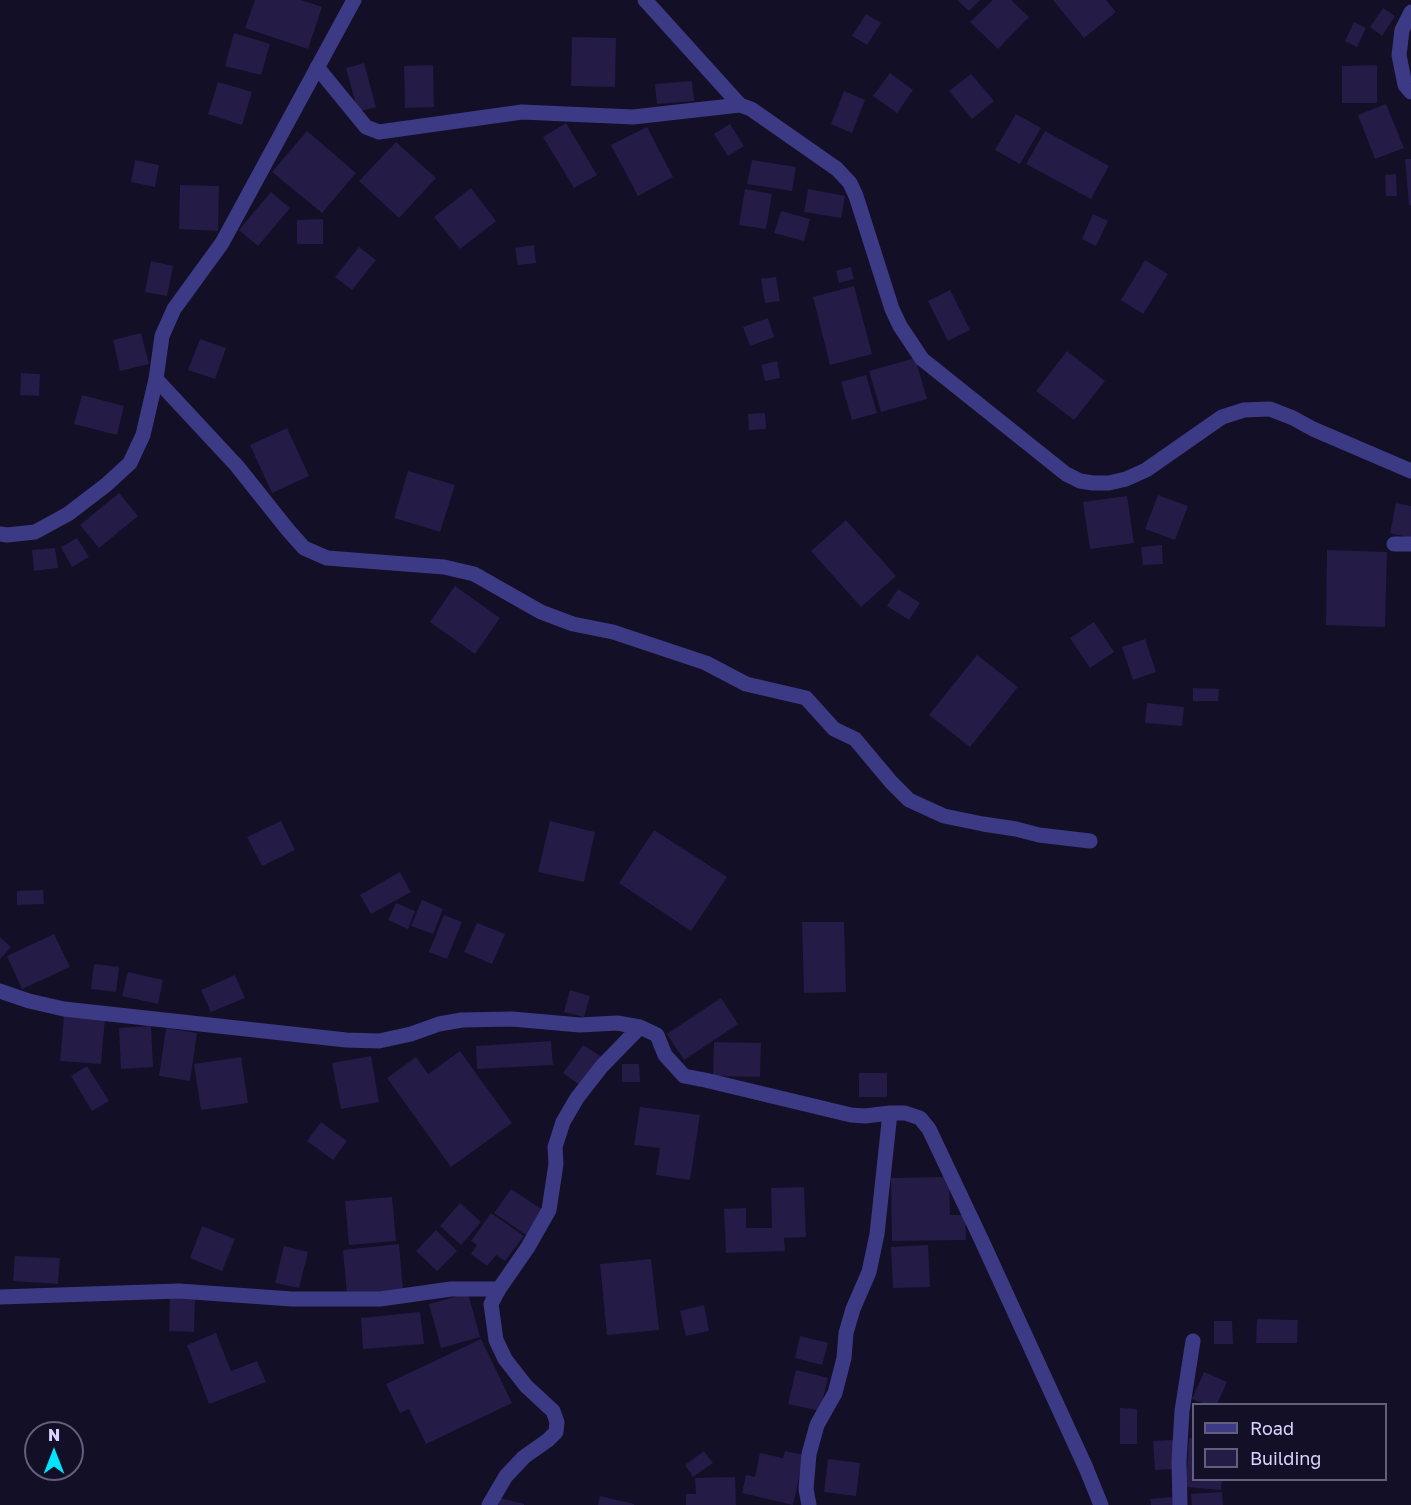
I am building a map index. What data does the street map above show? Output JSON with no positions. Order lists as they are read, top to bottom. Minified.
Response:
{"legend":["Road","Building"],"north":"top"}
